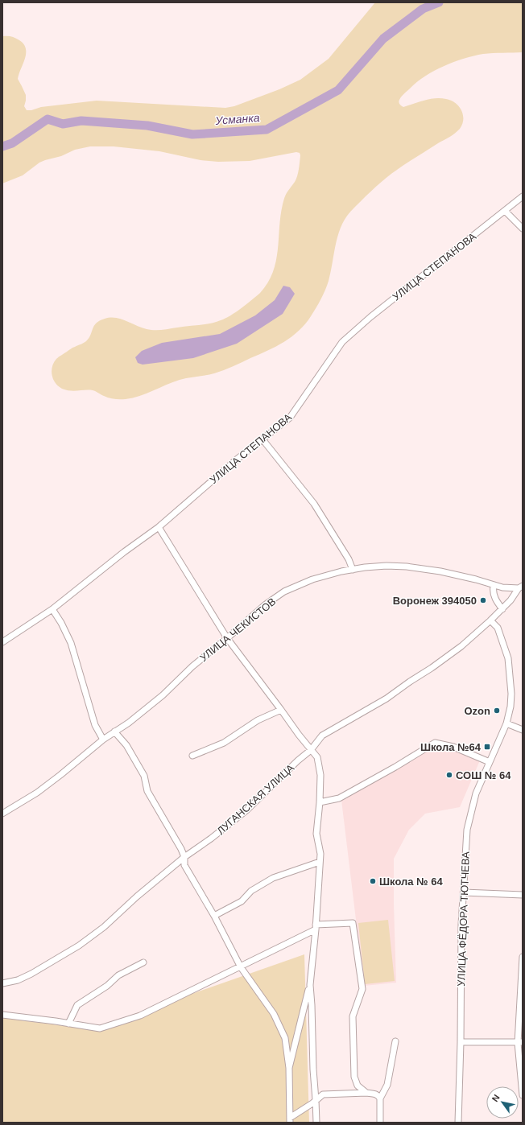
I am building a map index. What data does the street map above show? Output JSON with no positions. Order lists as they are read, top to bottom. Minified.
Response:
{"streets":{"street":["УЛИЦА СТЕПАНОВА","УЛИЦА ЧЕКИСТОВ","ЛУГАНСКАЯ УЛИЦА","УЛИЦА ФЁДОРА ТЮТЧЕВА"]},"crossings":[["УЛИЦА ЧЕКИСТОВ","ЛУГАНСКАЯ УЛИЦА"],["ЛУГАНСКАЯ УЛИЦА","УЛИЦА ФЁДОРА ТЮТЧЕВА"]],"water":["Усманка"],"places":{"other":["Воронеж 394050","Ozon","СОШ № 64","Школа № 64"],"transit":["Школа №64"]},"north":"top left"}
